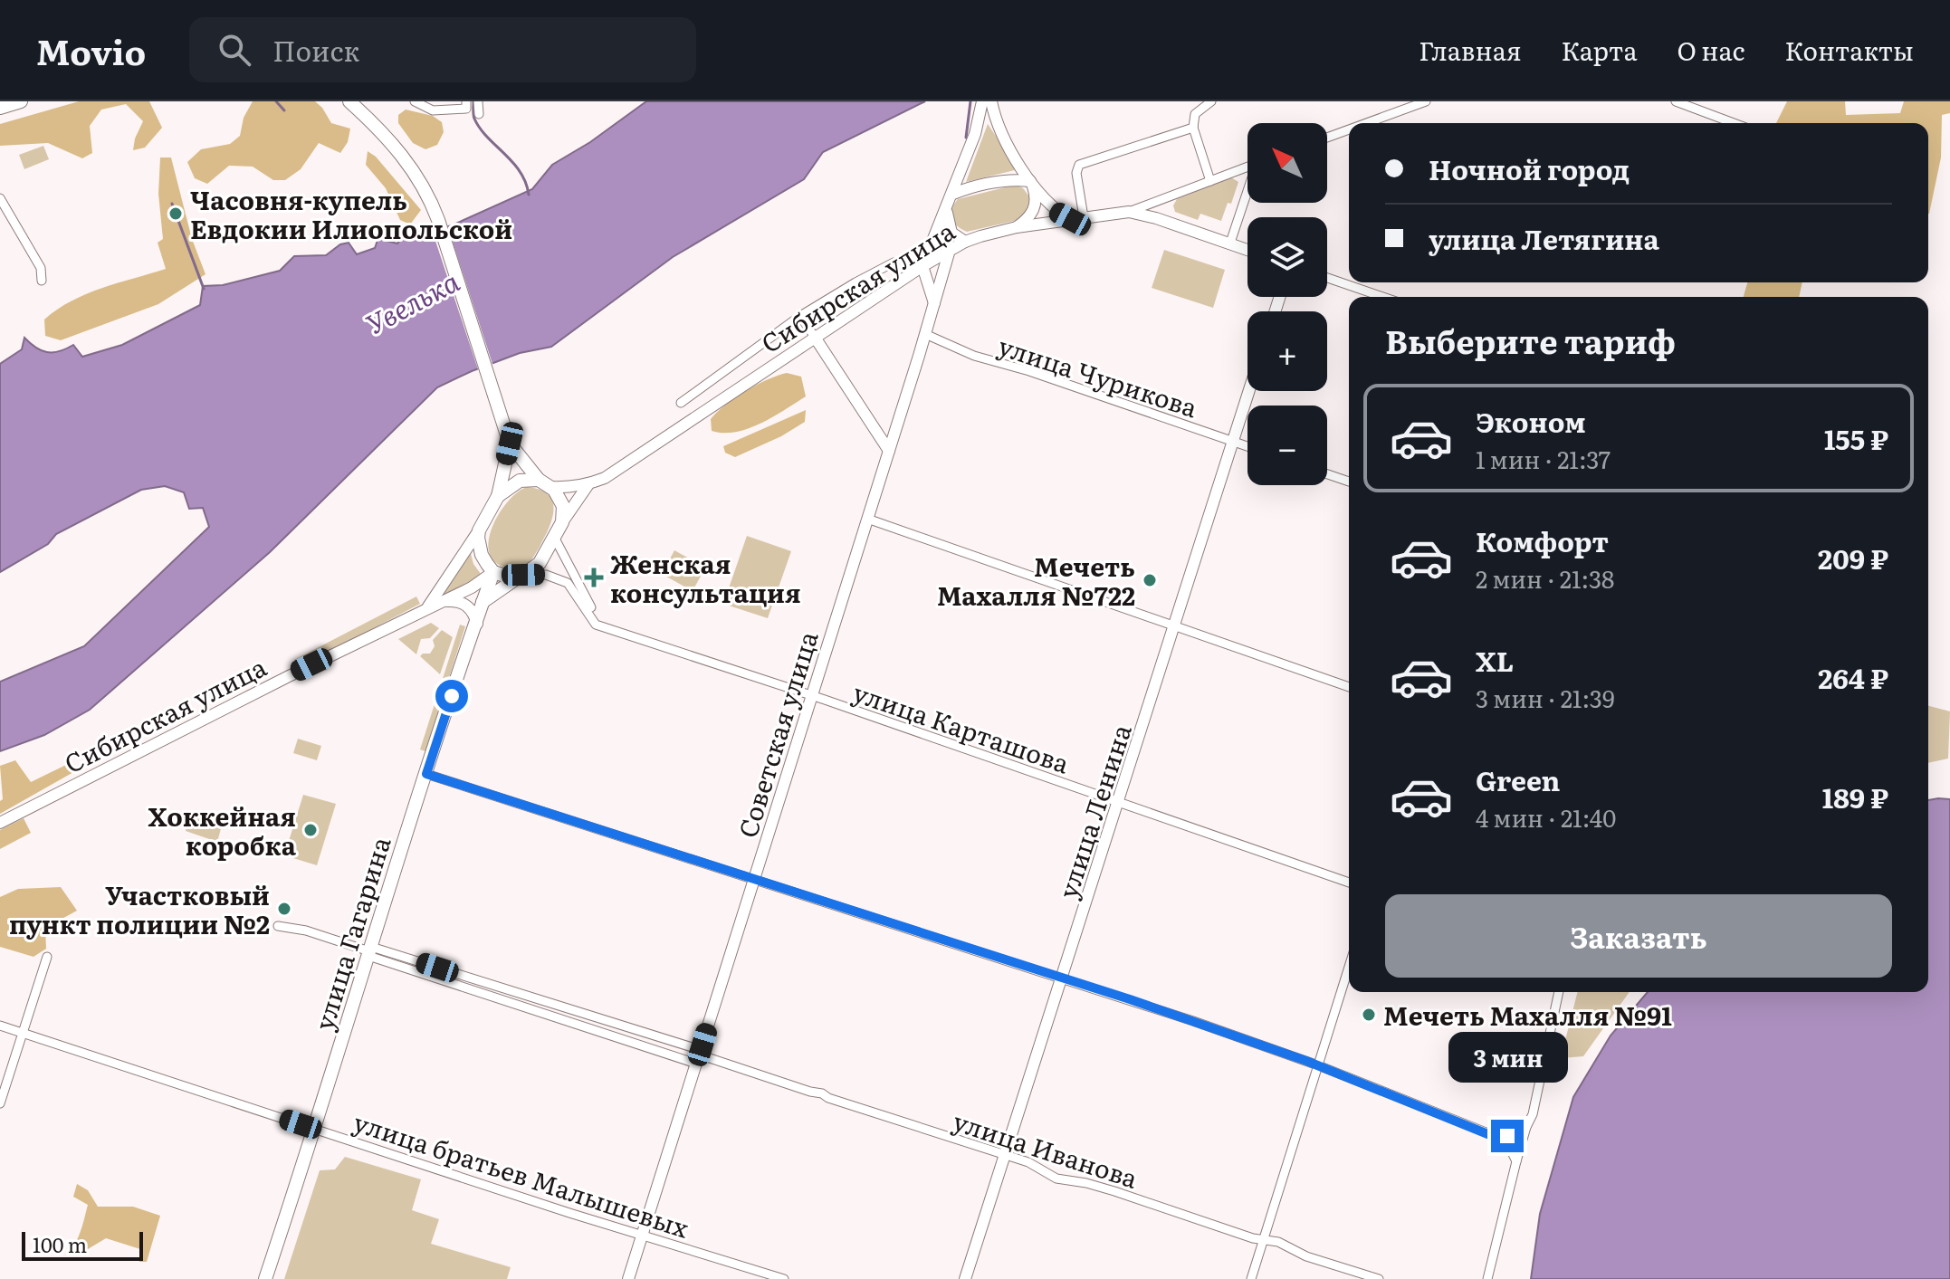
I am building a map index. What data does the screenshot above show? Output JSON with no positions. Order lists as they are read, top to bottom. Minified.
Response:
{"streets":{"main road":["улица Гагарина"],"street":["Сибирская улица","улица Чурикова","улица Карташова","Советская улица","улица Ленина","улица Иванова","улица братьев Малышевых"]},"crossings":[["Сибирская улица","Советская улица"],["Сибирская улица","улица Гагарина"],["улица Чурикова","Советская улица"],["улица Чурикова","улица Ленина"],["улица Карташова","Советская улица"],["улица Карташова","улица Ленина"],["Советская улица","улица Иванова"],["Советская улица","улица братьев Малышевых"],["улица Ленина","улица Иванова"],["улица Гагарина","улица Иванова"],["улица Гагарина","улица братьев Малышевых"]],"water":["Увелька"],"places":{"other":["Часовня-купель Евдокии Илиопольской","Мечеть Махалля №722","Хоккейная коробка","Участковый пункт полиции №2","Мечеть Махалля №91"],"health":["Женская консультация"]},"scale_bar":"100 m","north":"top left","page":{"header":"Movio","search":"Поиск","nav":["Главная","Карта","О нас","Контакты"],"map_buttons":["+","−"],"banner":["Ночной город","улица Летягина"],"heading":"Выберите тариф","list":[{"name":"Эконом","note":"1 мин · 21:37","value":"155 ₽"},{"name":"Комфорт","note":"2 мин · 21:38","value":"209 ₽"},{"name":"XL","note":"3 мин · 21:39","value":"264 ₽"},{"name":"Green","note":"4 мин · 21:40","value":"189 ₽"}],"buttons":"Заказать","bubble":"3 мин","scale":"100 m"}}
